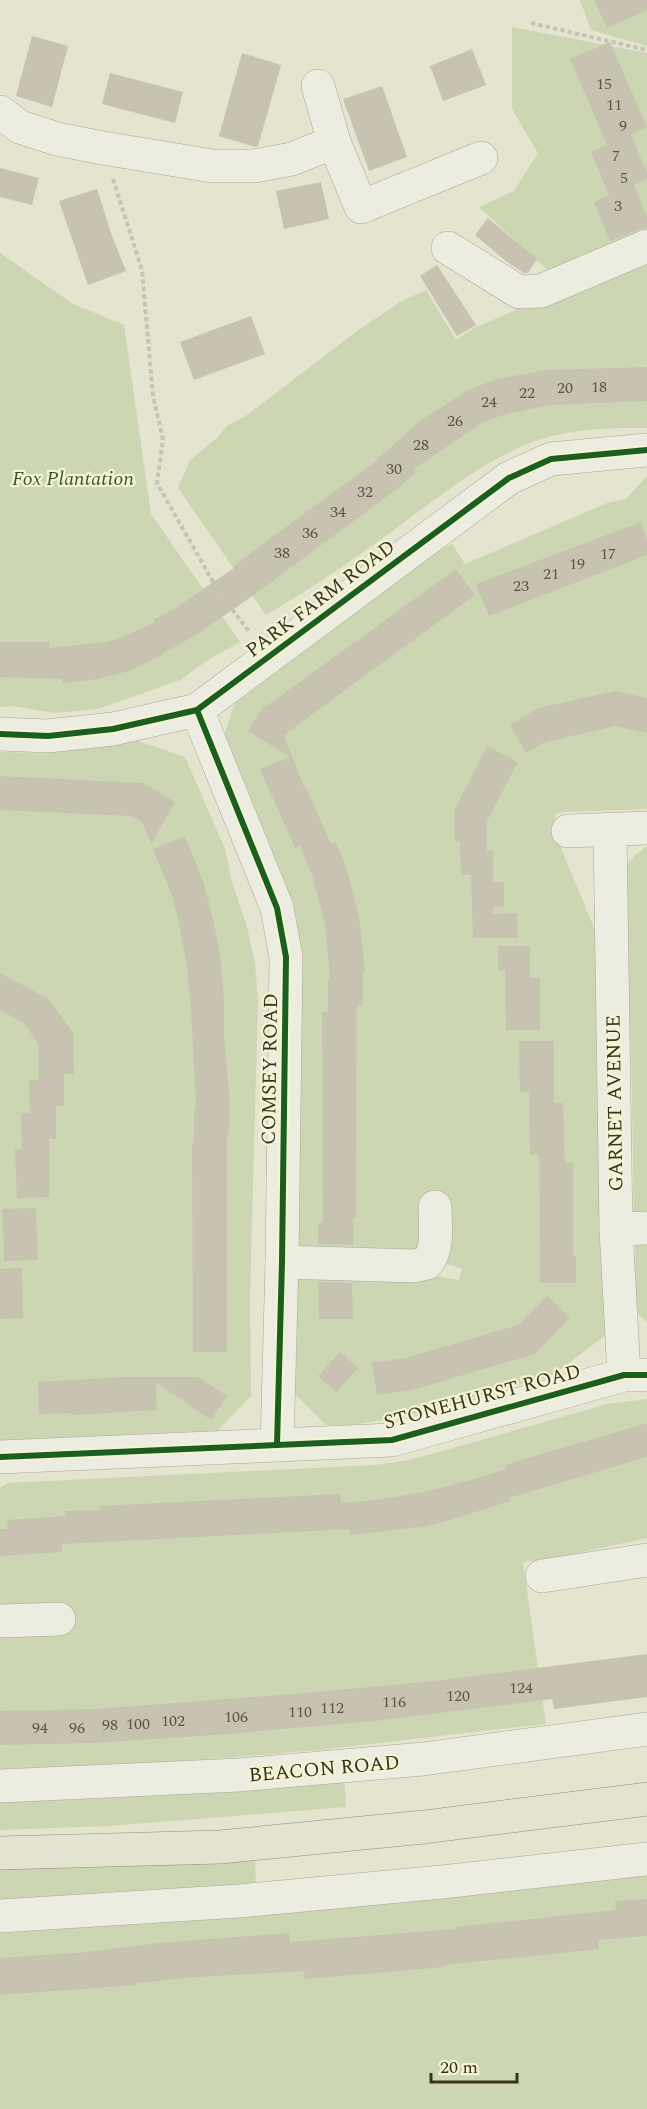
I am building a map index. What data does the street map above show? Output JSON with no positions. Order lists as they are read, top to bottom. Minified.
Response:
{"streets":{"street":["PARK FARM ROAD","COMSEY ROAD","GARNET AVENUE","STONEHURST ROAD","BEACON ROAD"]},"crossings":[["PARK FARM ROAD","COMSEY ROAD"],["COMSEY ROAD","STONEHURST ROAD"],["GARNET AVENUE","STONEHURST ROAD"]],"parks":["Fox Plantation"],"house_numbers":["15","11","9","7","5","3","18","20","22","24","26","28","30","32","34","36","38","17","19","21","23","124","120","116","112","110","106","102","100","98","94","96"],"scale_bar":"20 m"}
